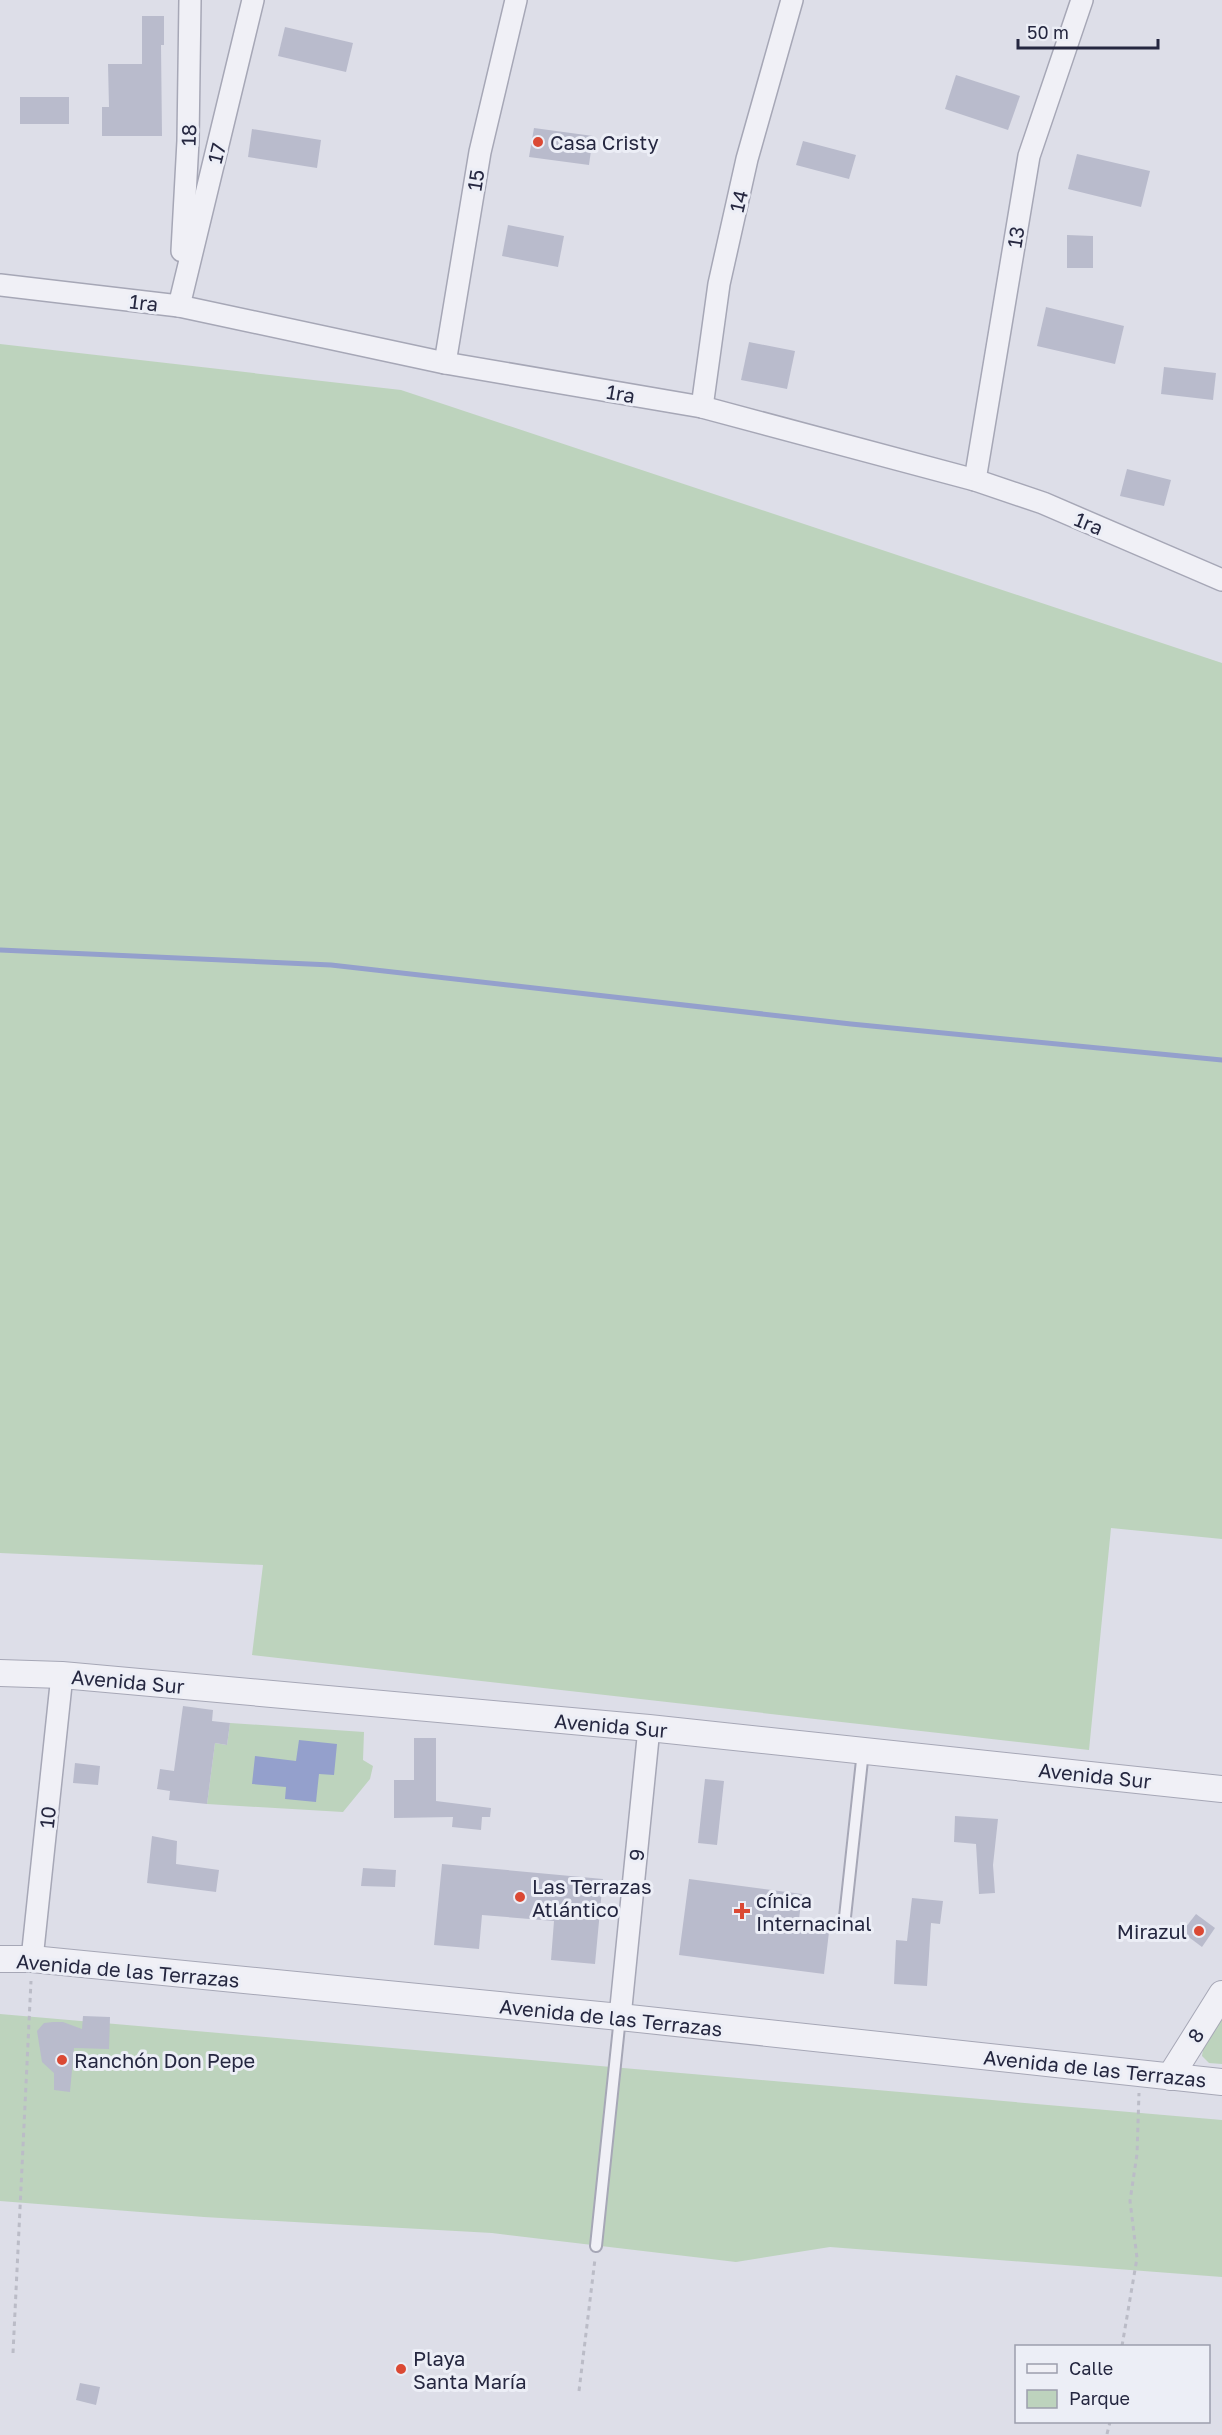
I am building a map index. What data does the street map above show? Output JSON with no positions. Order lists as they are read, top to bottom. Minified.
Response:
{"streets":{"street":["18","17","15","14","13","1ra","Avenida Sur","10","9","Avenida de las Terrazas","8"]},"crossings":[["18","17"],["18","1ra"],["17","1ra"],["15","1ra"],["14","1ra"],["13","1ra"],["Avenida Sur","10"],["Avenida Sur","9"],["10","Avenida de las Terrazas"],["9","Avenida de las Terrazas"],["Avenida de las Terrazas","8"]],"places":{"other":["Casa Cristy","Las Terrazas Atlántico","Mirazul","Ranchón Don Pepe","Playa Santa María"],"health":["cínica Internacinal"]},"legend":["Calle","Parque"],"scale_bar":"50 m"}
